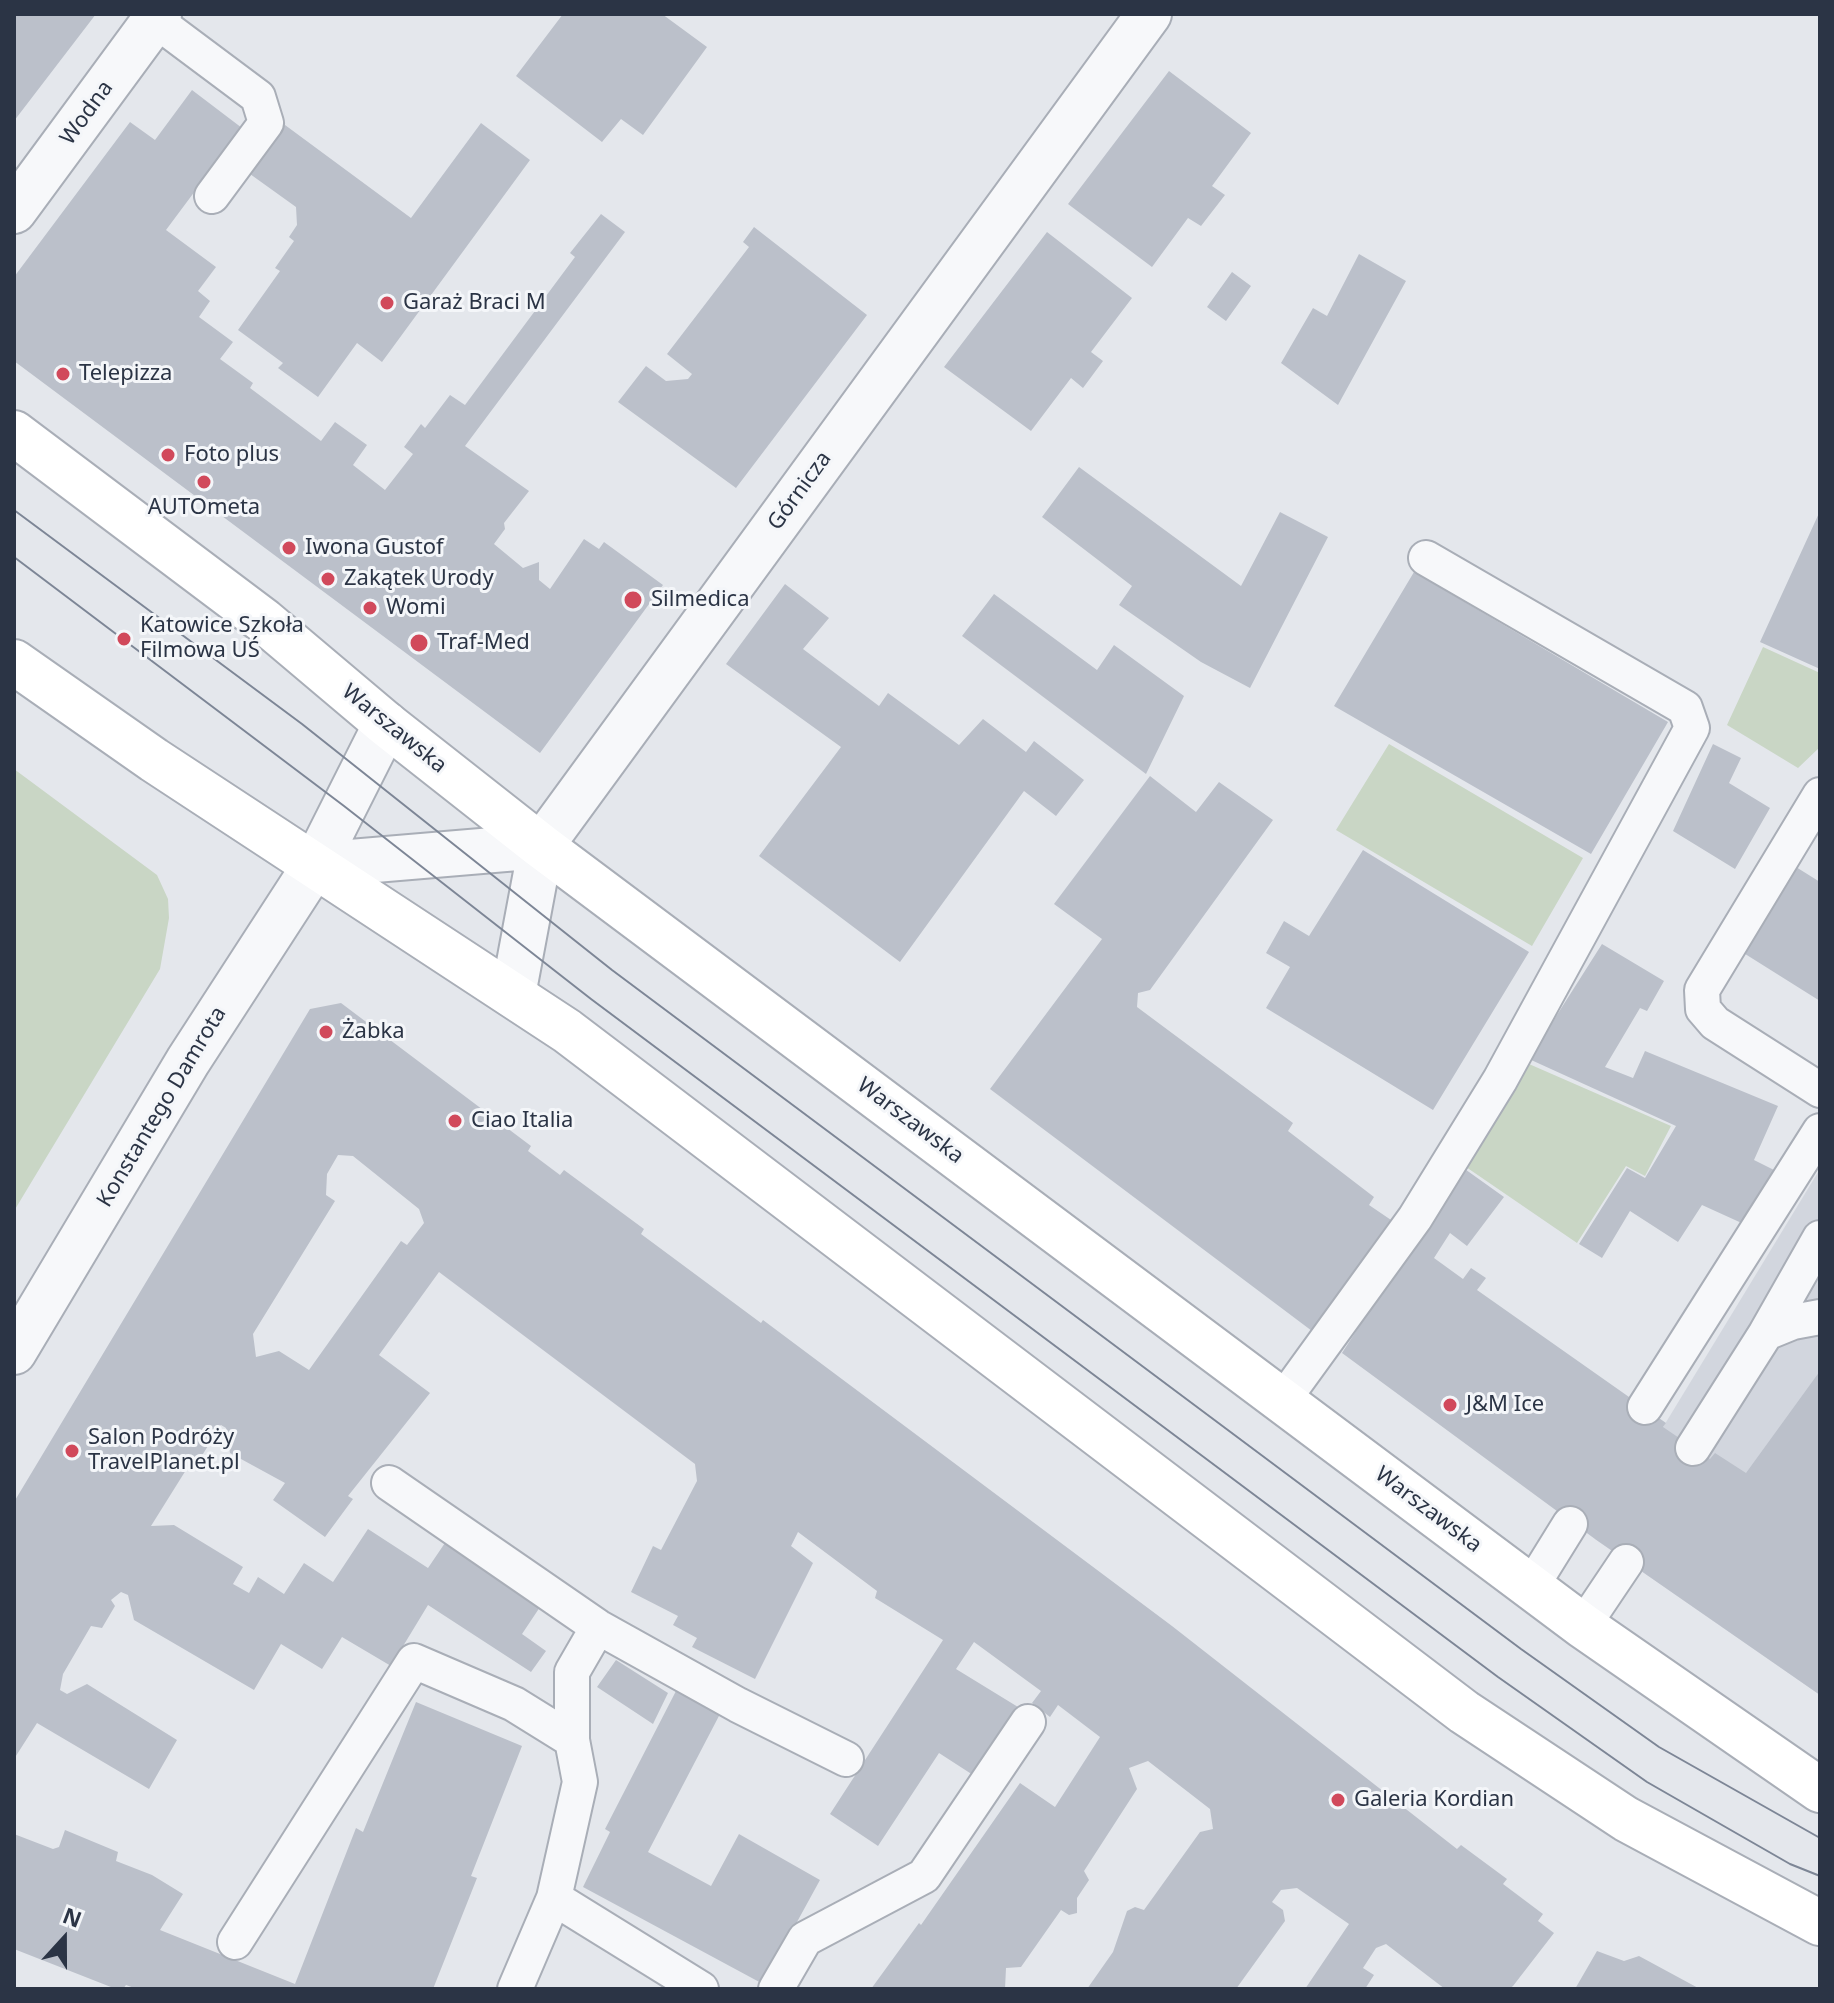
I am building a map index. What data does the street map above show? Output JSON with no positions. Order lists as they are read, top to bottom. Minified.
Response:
{"streets":{"street":["Wodna","Górnicza","Warszawska","Konstantego Damrota"]},"crossings":[["Górnicza","Warszawska"],["Warszawska","Konstantego Damrota"]],"places":["Garaż Braci M","Telepizza","Foto plus","AUTOmeta","Iwona Gustof","Zakątek Urody","Silmedica","Womi","Katowice Szkoła Filmowa UŚ","Traf-Med","Żabka","Ciao Italia","J&M Ice","Salon Podróży TravelPlanet.pl","Galeria Kordian"],"north":"top"}
